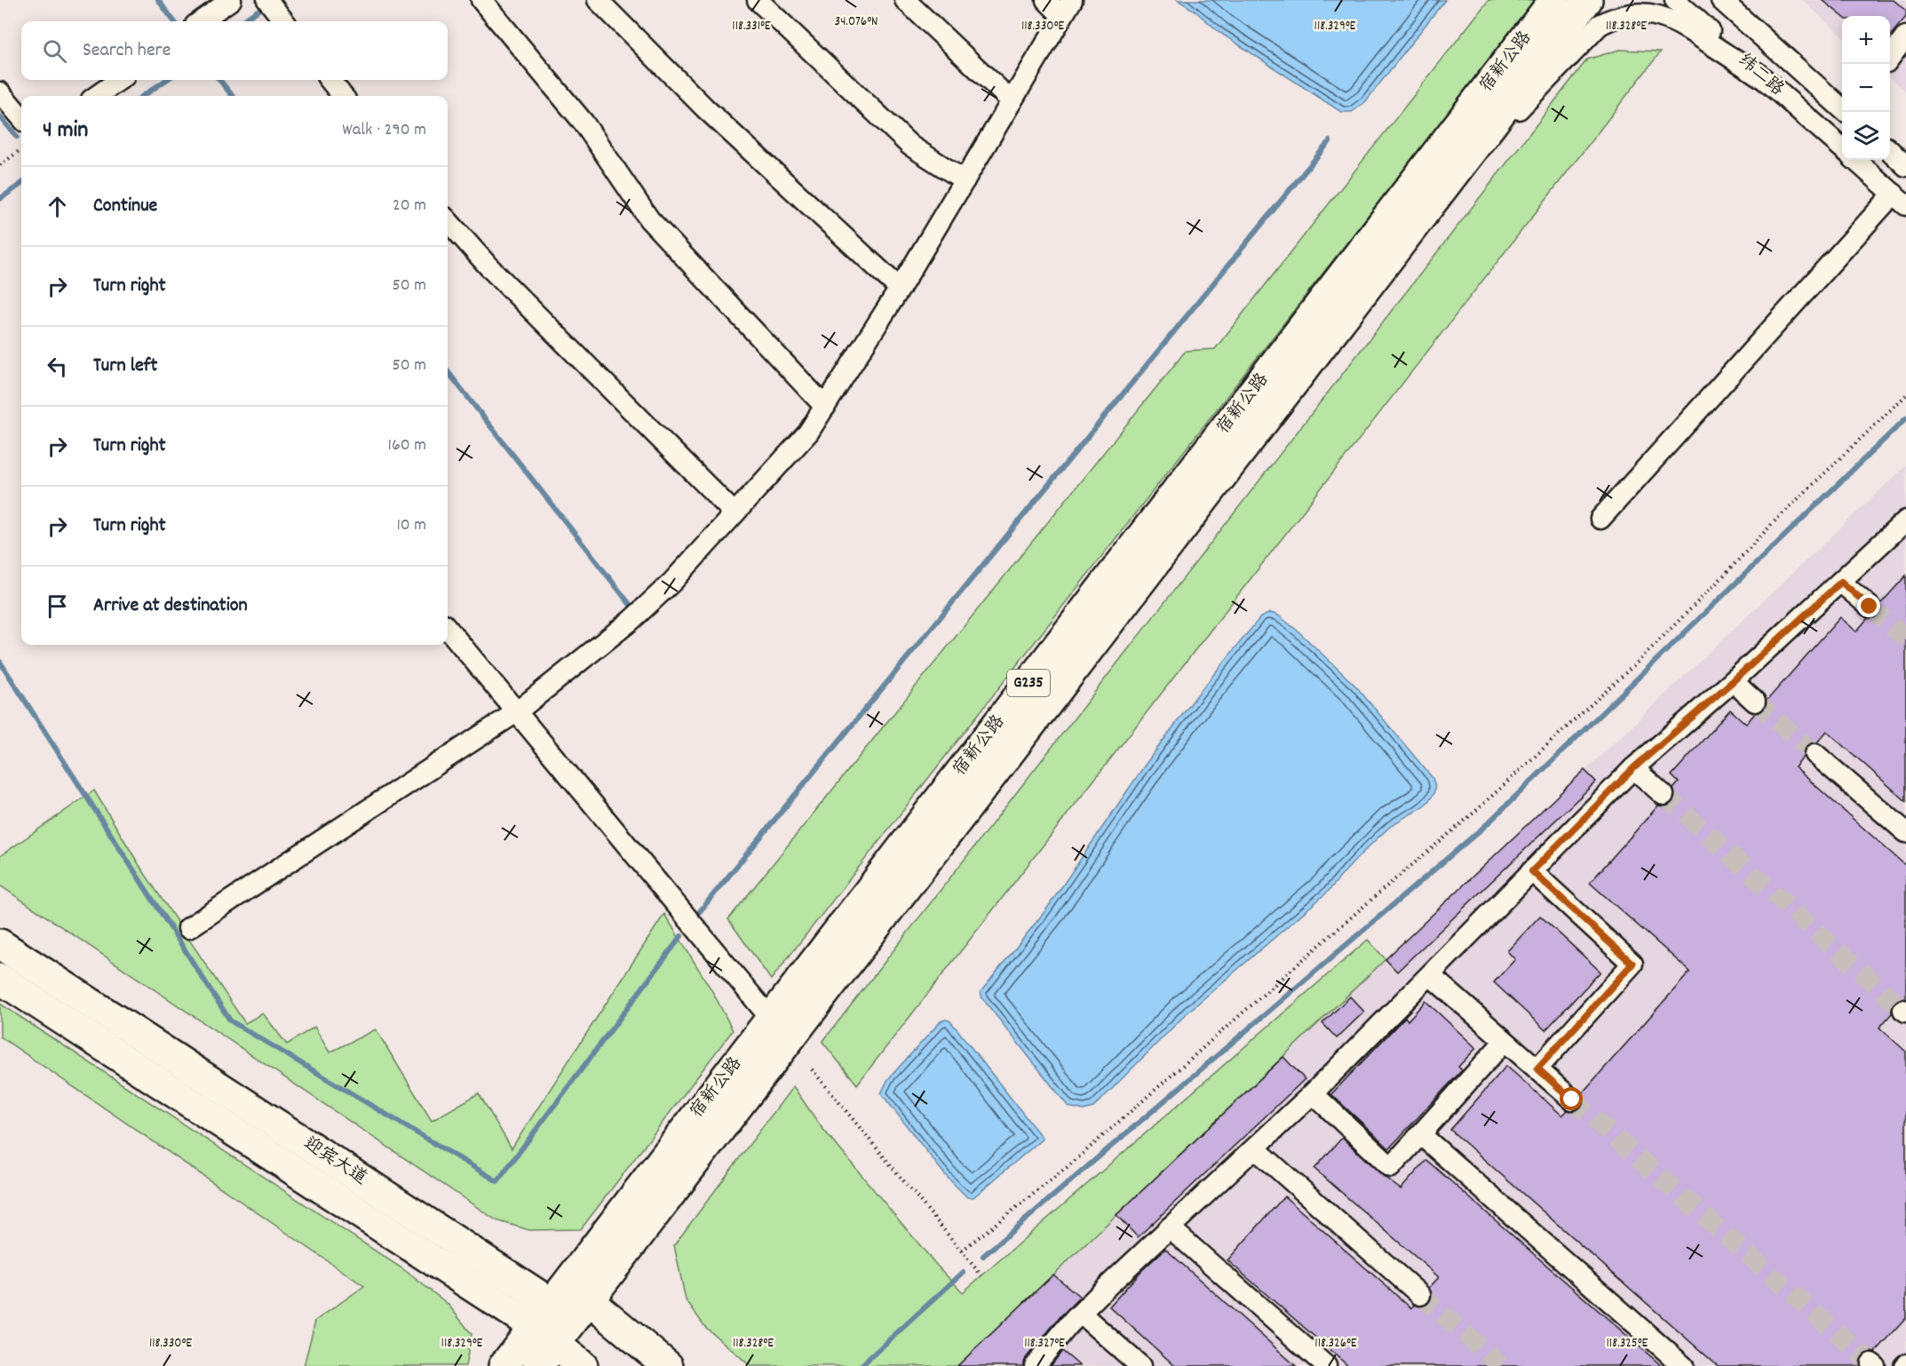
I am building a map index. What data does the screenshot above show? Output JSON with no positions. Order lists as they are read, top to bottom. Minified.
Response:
{"streets":{"highway":["宿新公路","G235","迎宾大道"],"street":["纬二路"]},"crossings":[["宿新公路","迎宾大道"]],"page":{"map_buttons":["+","−"],"search":"Search here","heading":["4 min","Walk · 290 m"],"list":[["Continue","20 m"],["Turn right","50 m"],["Turn left","50 m"],["Turn right","160 m"],["Turn right","10 m"],"Arrive at destination"]},"coordinates":["34.076°N","118.329°E","118.331°E","118.330°E","118.328°E","118.327°E","118.326°E","118.325°E"]}
